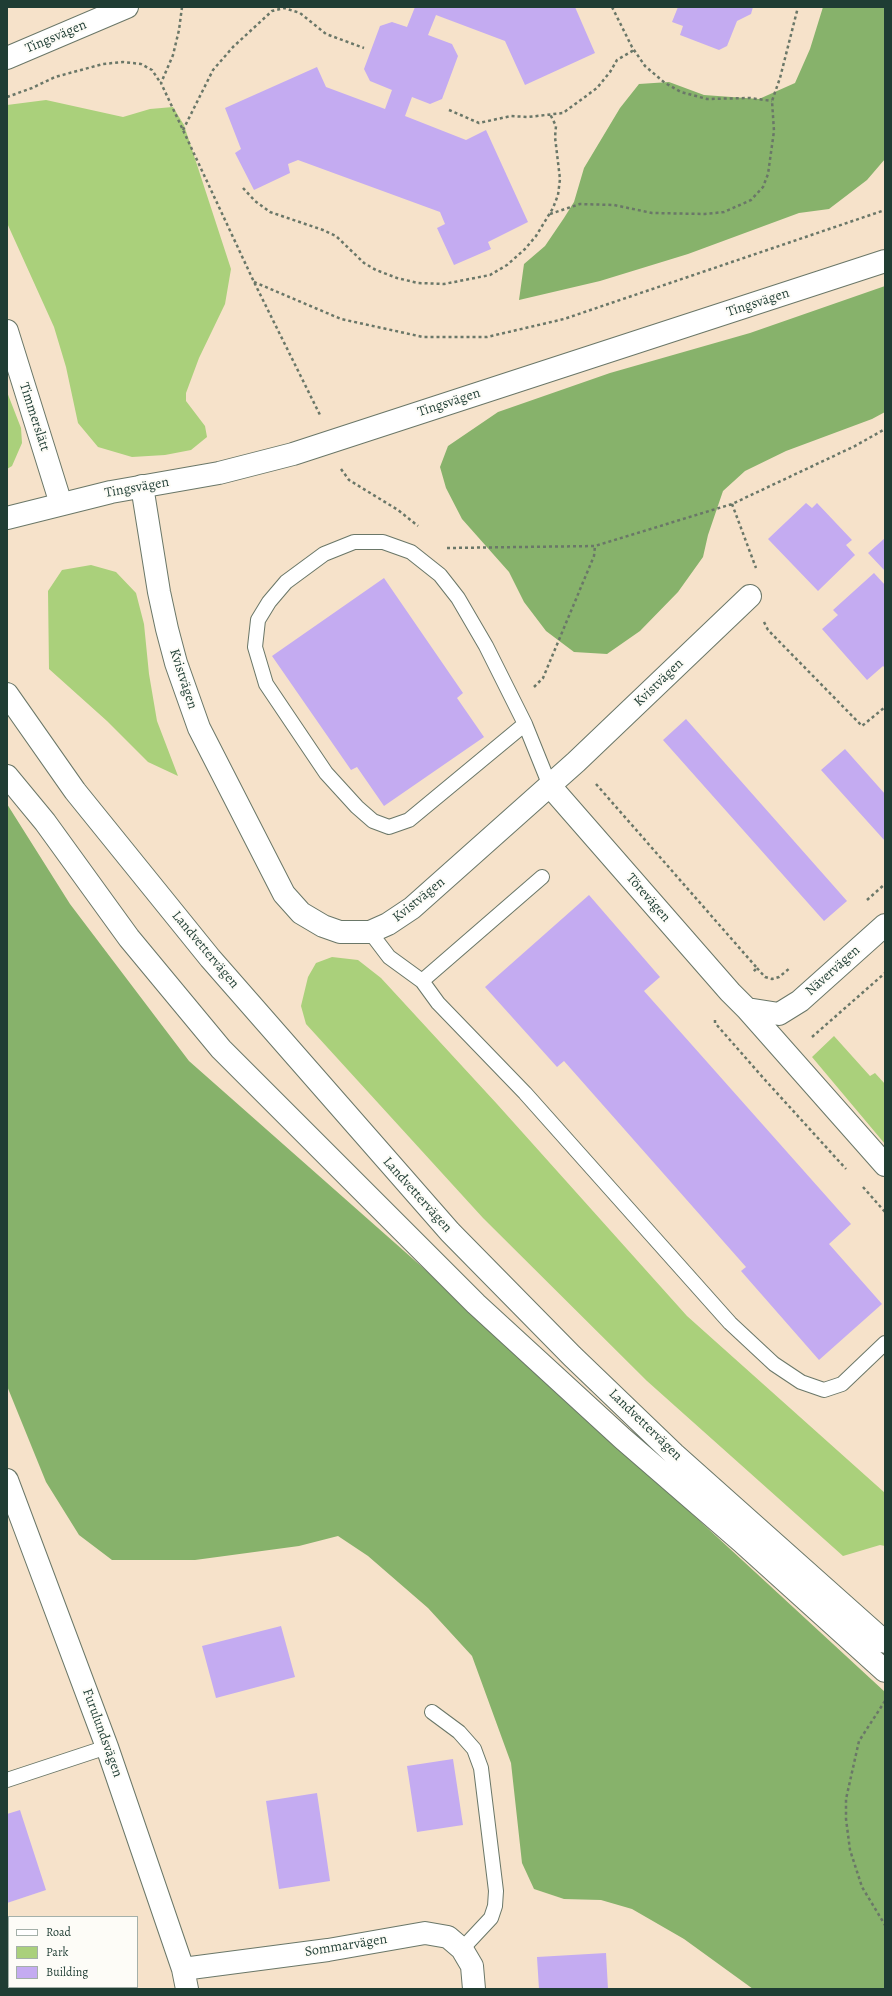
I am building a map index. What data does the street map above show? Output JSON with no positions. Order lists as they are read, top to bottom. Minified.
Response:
{"streets":{"street":["Tingsvägen","Timmerslätt","Kvistvägen","Törevägen","Landvettervägen","Nävervägen","Furulundsvägen","Sommarvägen"]},"crossings":[["Tingsvägen","Timmerslätt"],["Tingsvägen","Kvistvägen"],["Kvistvägen","Törevägen"],["Törevägen","Nävervägen"],["Furulundsvägen","Sommarvägen"]],"legend":["Road","Park","Building"]}
